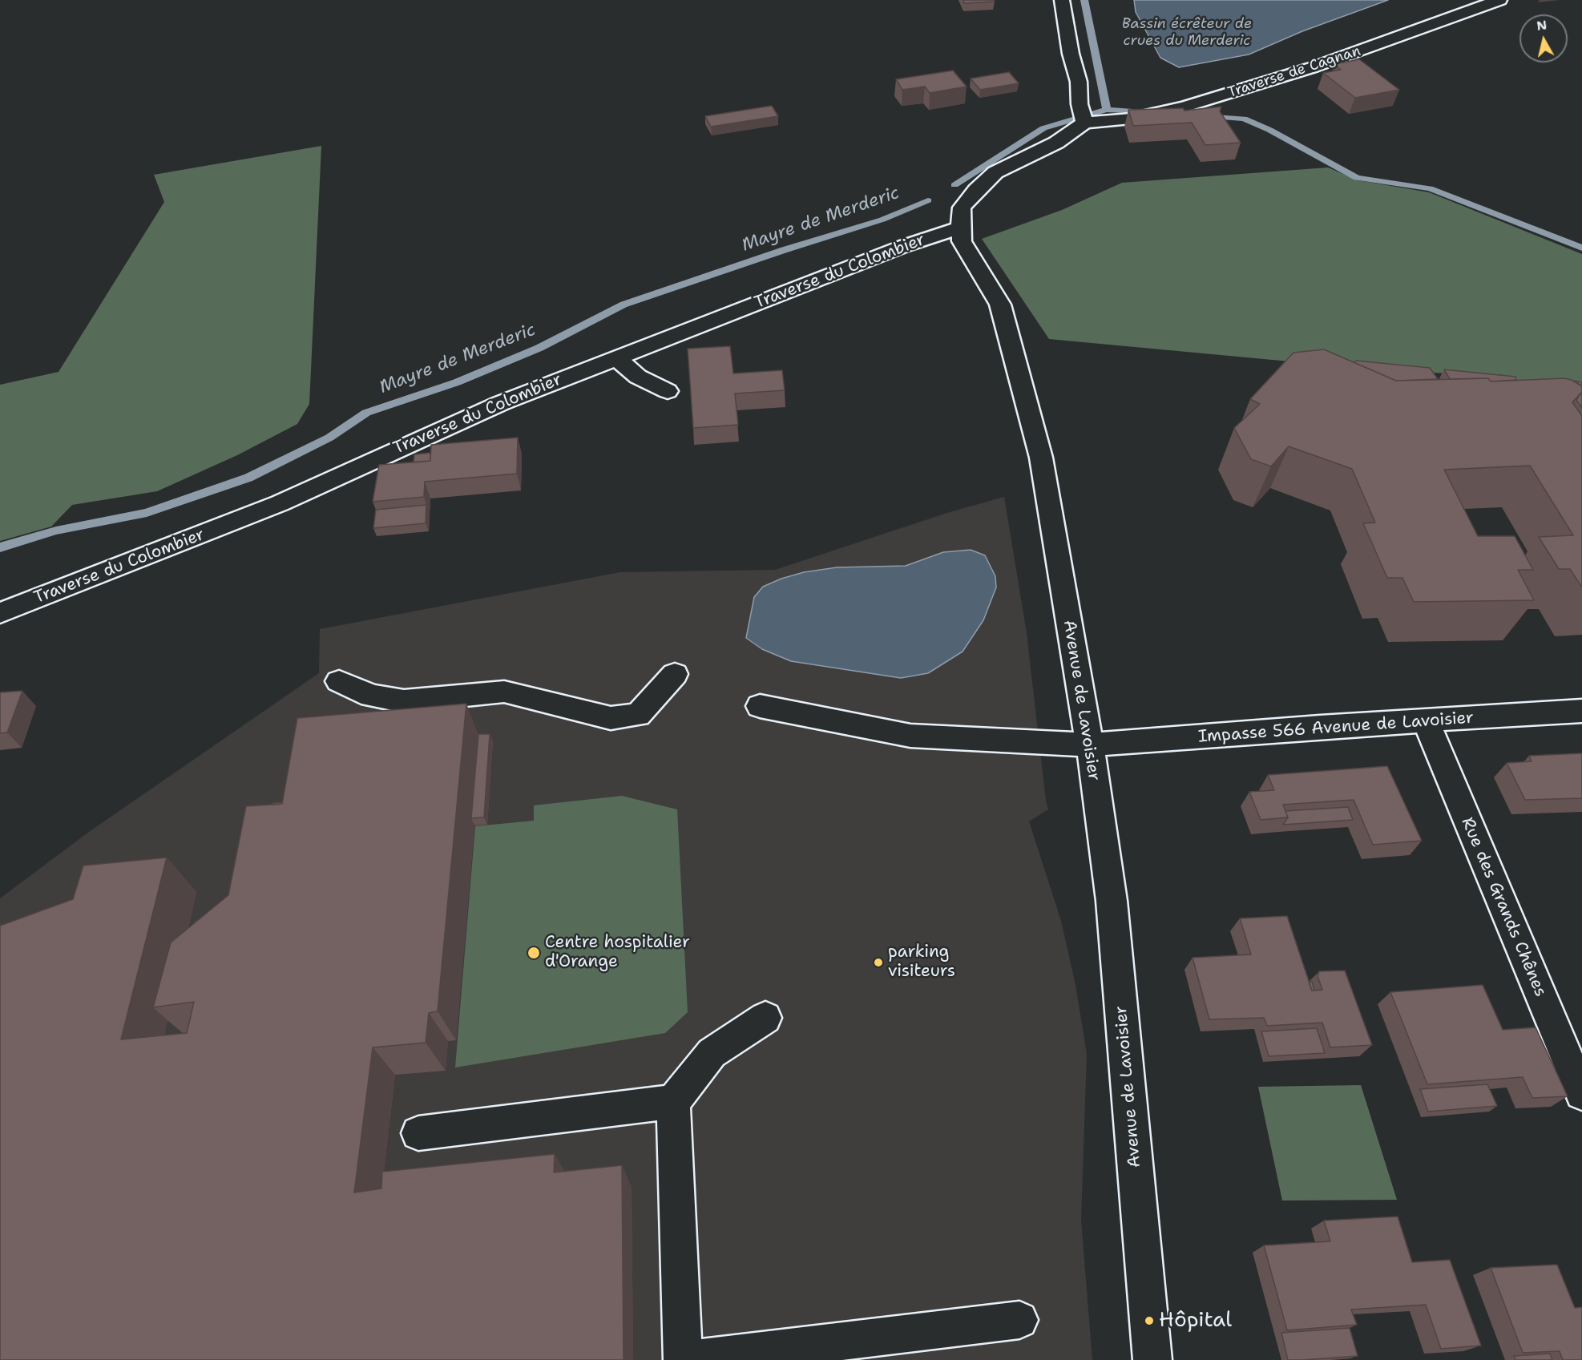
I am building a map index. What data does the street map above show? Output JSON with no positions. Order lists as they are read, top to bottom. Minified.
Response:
{"streets":{"street":["Traverse de Cagnan","Traverse du Colombier","Avenue de Lavoisier","Impasse 566 Avenue de Lavoisier","Rue des Grands Chênes"]},"crossings":[["Traverse de Cagnan","Avenue de Lavoisier"],["Traverse du Colombier","Avenue de Lavoisier"],["Avenue de Lavoisier","Impasse 566 Avenue de Lavoisier"],["Impasse 566 Avenue de Lavoisier","Rue des Grands Chênes"]],"water":["Bassin écrêteur de crues du Merderic","Mayre de Merderic"],"places":["Centre hospitalier d'Orange","parking visiteurs","Hôpital"],"north":"top"}
